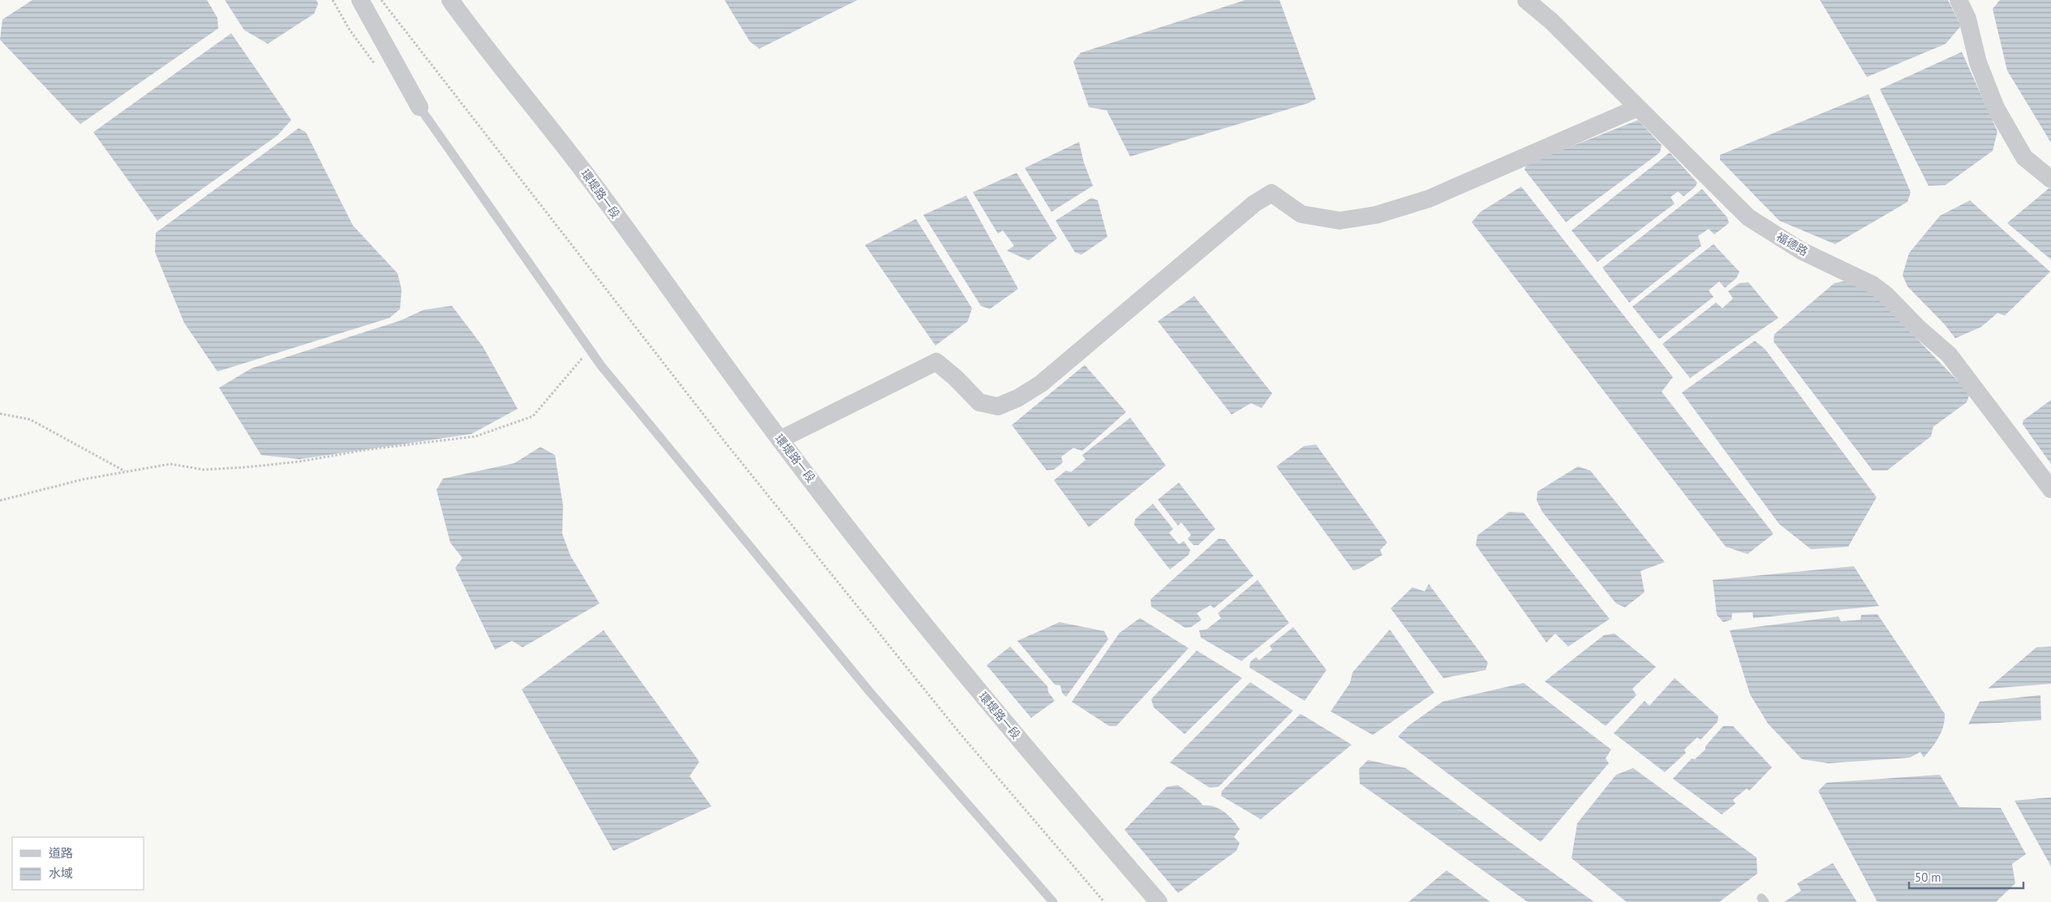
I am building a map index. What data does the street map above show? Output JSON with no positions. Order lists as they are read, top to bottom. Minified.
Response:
{"streets":{"street":["環堤路一段","福德路"]},"legend":["道路","水域"],"scale_bar":"50 m"}
